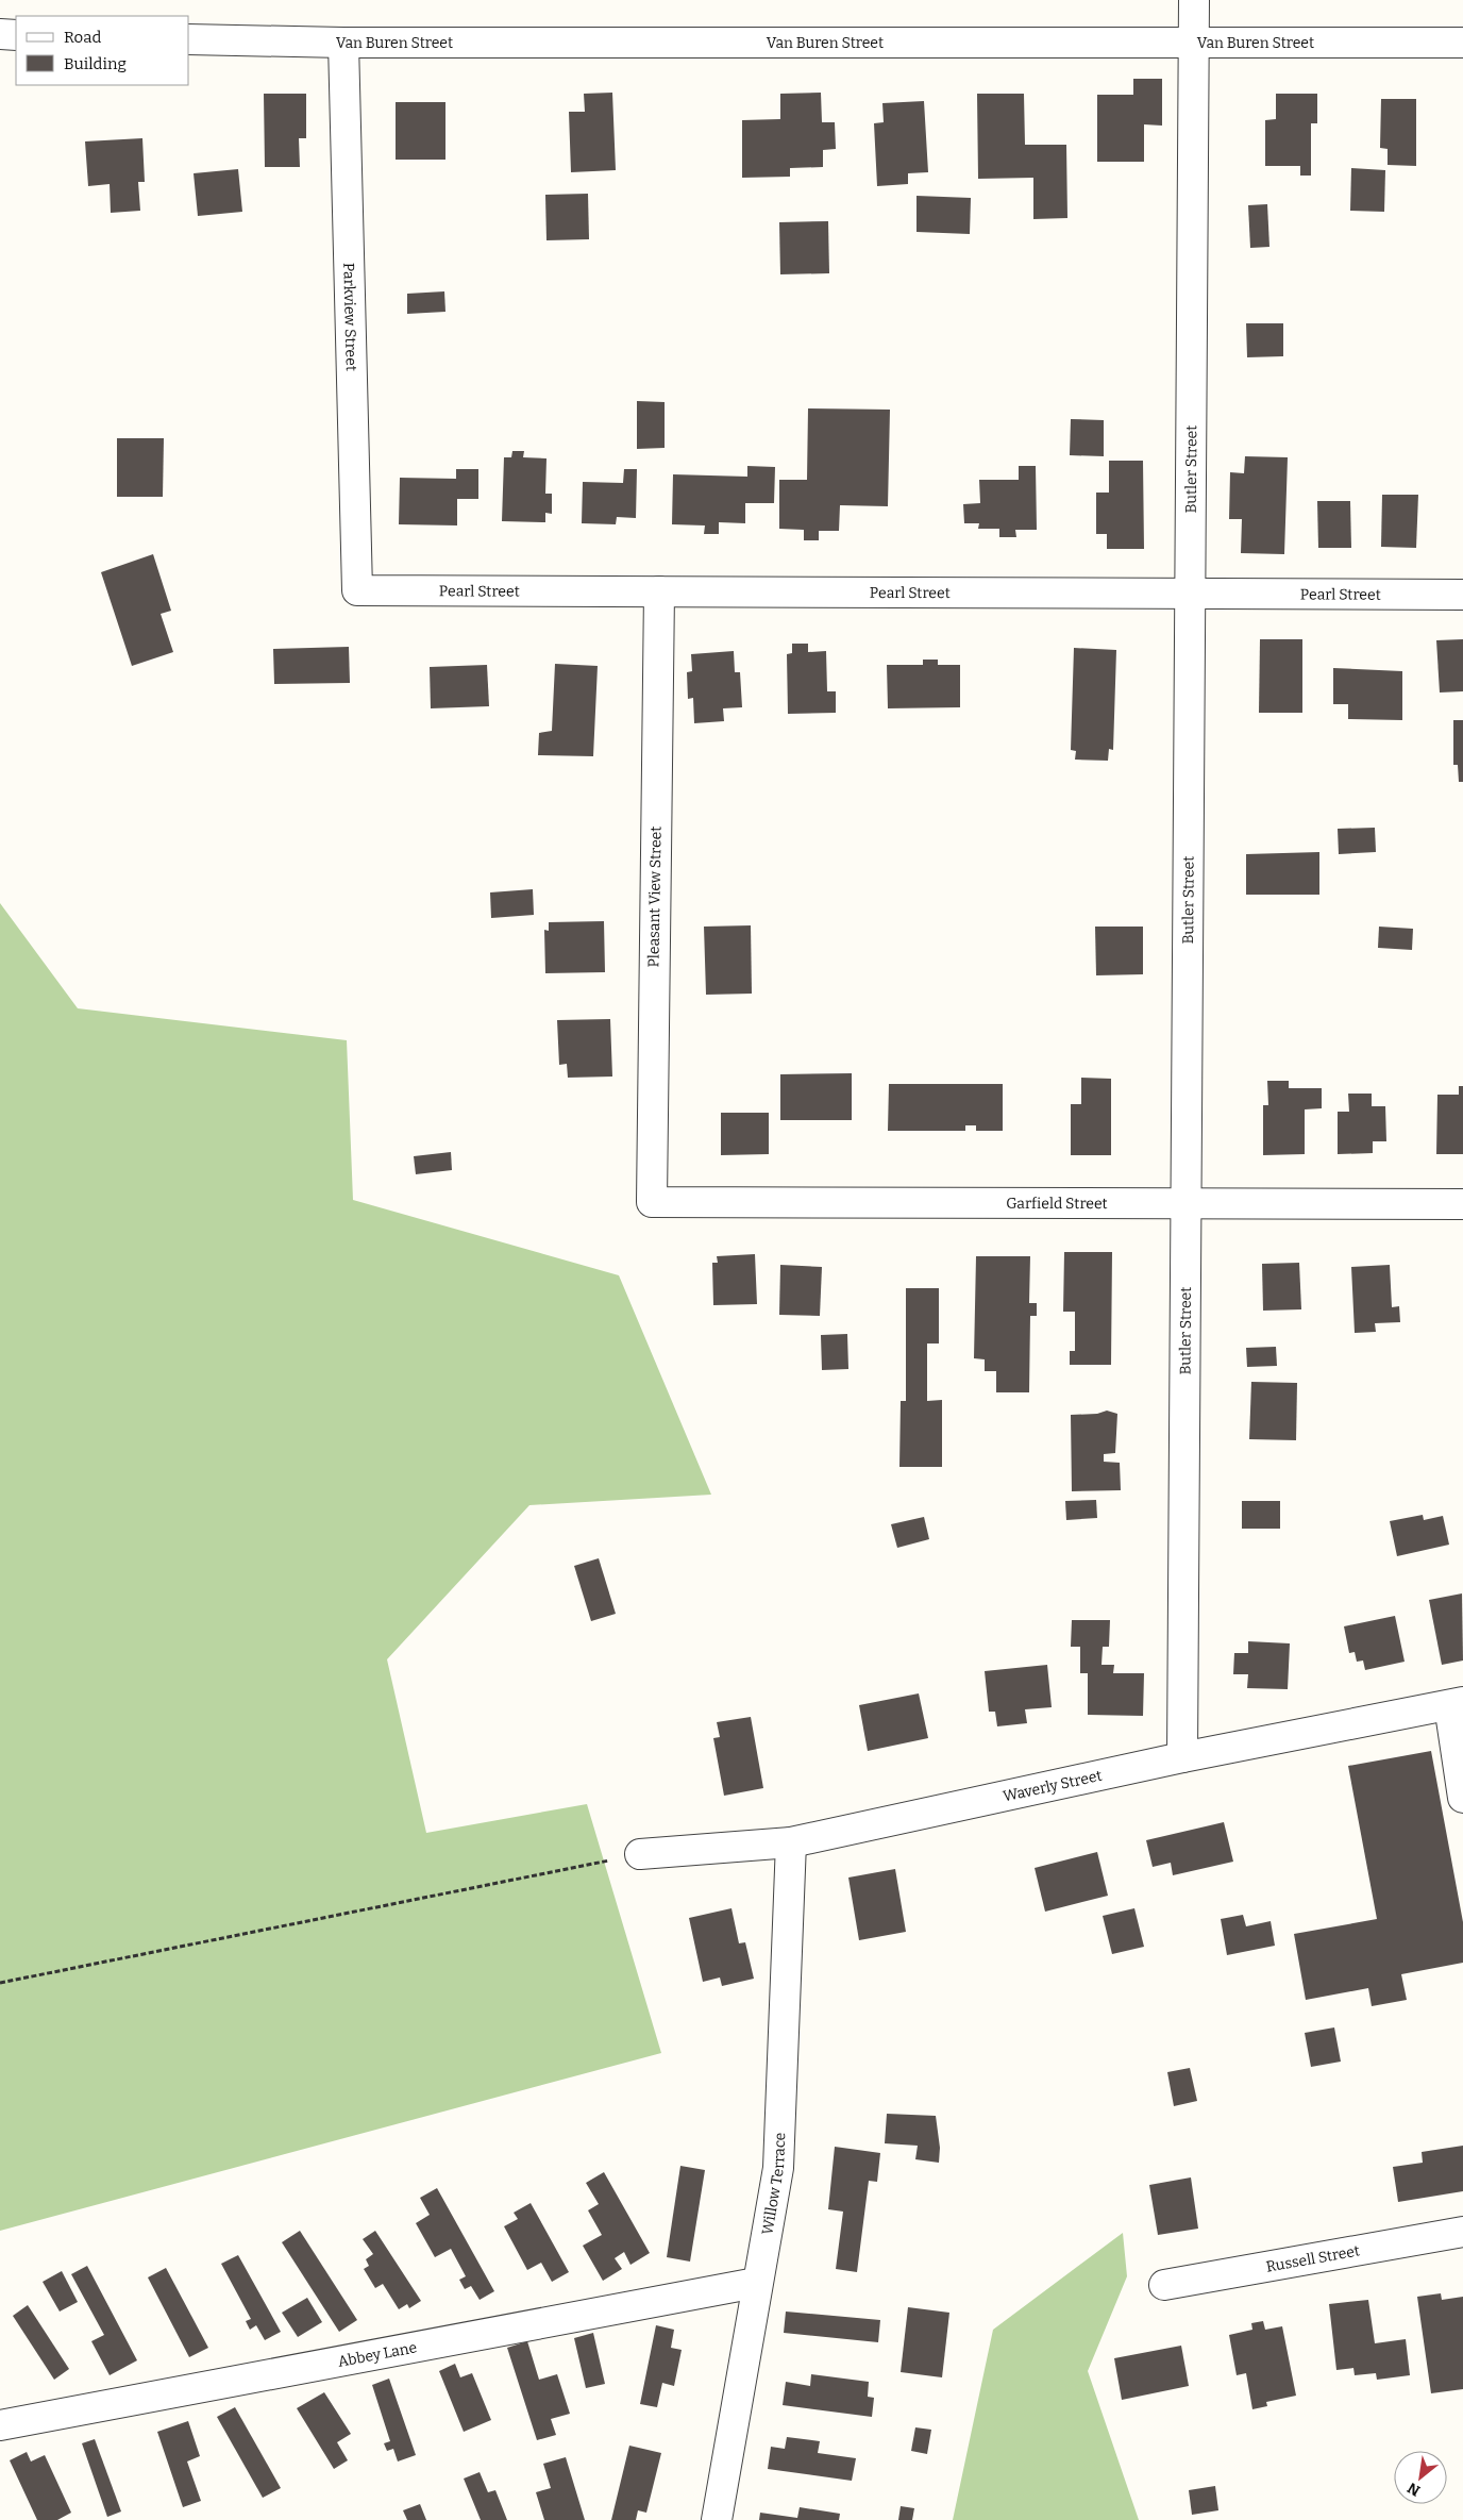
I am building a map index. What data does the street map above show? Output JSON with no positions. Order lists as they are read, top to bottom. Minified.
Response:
{"streets":{"street":["Van Buren Street","Parkview Street","Butler Street","Pearl Street","Pleasant View Street","Garfield Street","Waverly Street","Willow Terrace","Russell Street","Abbey Lane"]},"crossings":[["Van Buren Street","Parkview Street"],["Van Buren Street","Butler Street"],["Parkview Street","Pearl Street"],["Butler Street","Pearl Street"],["Butler Street","Garfield Street"],["Butler Street","Waverly Street"],["Pearl Street","Pleasant View Street"],["Pleasant View Street","Garfield Street"],["Waverly Street","Willow Terrace"],["Willow Terrace","Abbey Lane"]],"legend":["Road","Building"],"north":"bottom left"}
